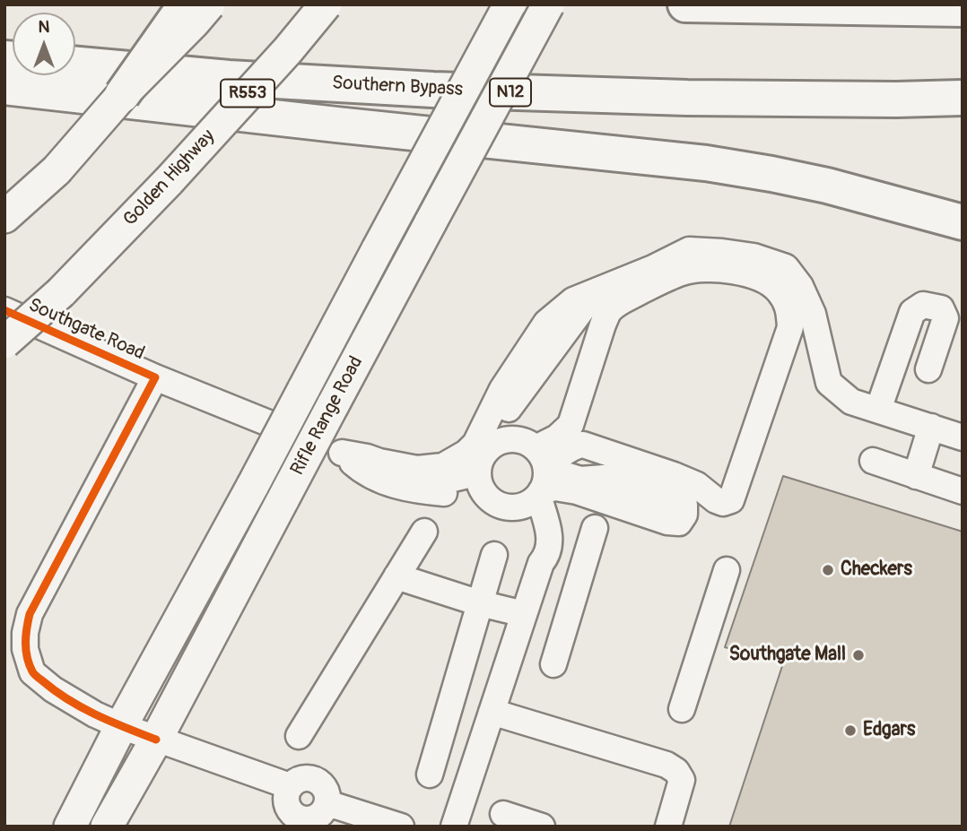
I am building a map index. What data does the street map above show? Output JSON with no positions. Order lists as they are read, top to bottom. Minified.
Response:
{"streets":{"highway":["Southern Bypass","N12"],"main road":["R553","Golden Highway","Rifle Range Road"],"street":["Southgate Road"]},"places":["Checkers","Southgate Mall","Edgars"],"north":"top"}
